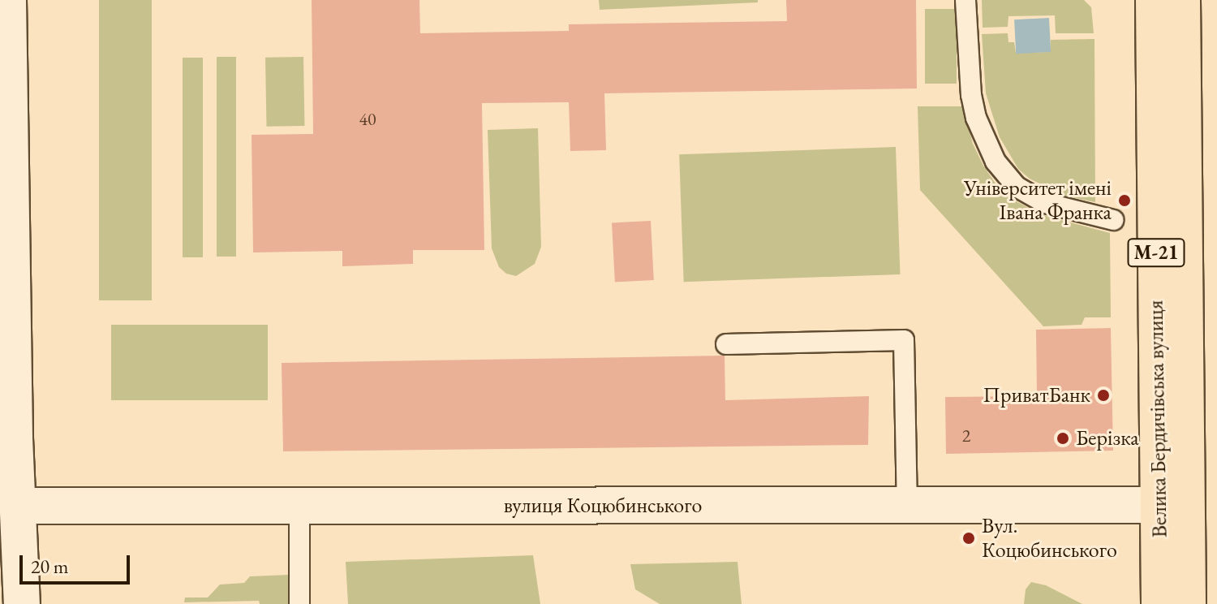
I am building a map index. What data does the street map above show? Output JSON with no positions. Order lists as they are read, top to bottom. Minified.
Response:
{"streets":{"highway":["М-21","Велика Бердичівська вулиця"],"street":["вулиця Коцюбинського"]},"crossings":[["Велика Бердичівська вулиця","вулиця Коцюбинського"]],"places":["Університет імені Івана Франка","ПриватБанк","Берізка","Вул. Коцюбинського"],"house_numbers":["40","2"],"scale_bar":"20 m"}
